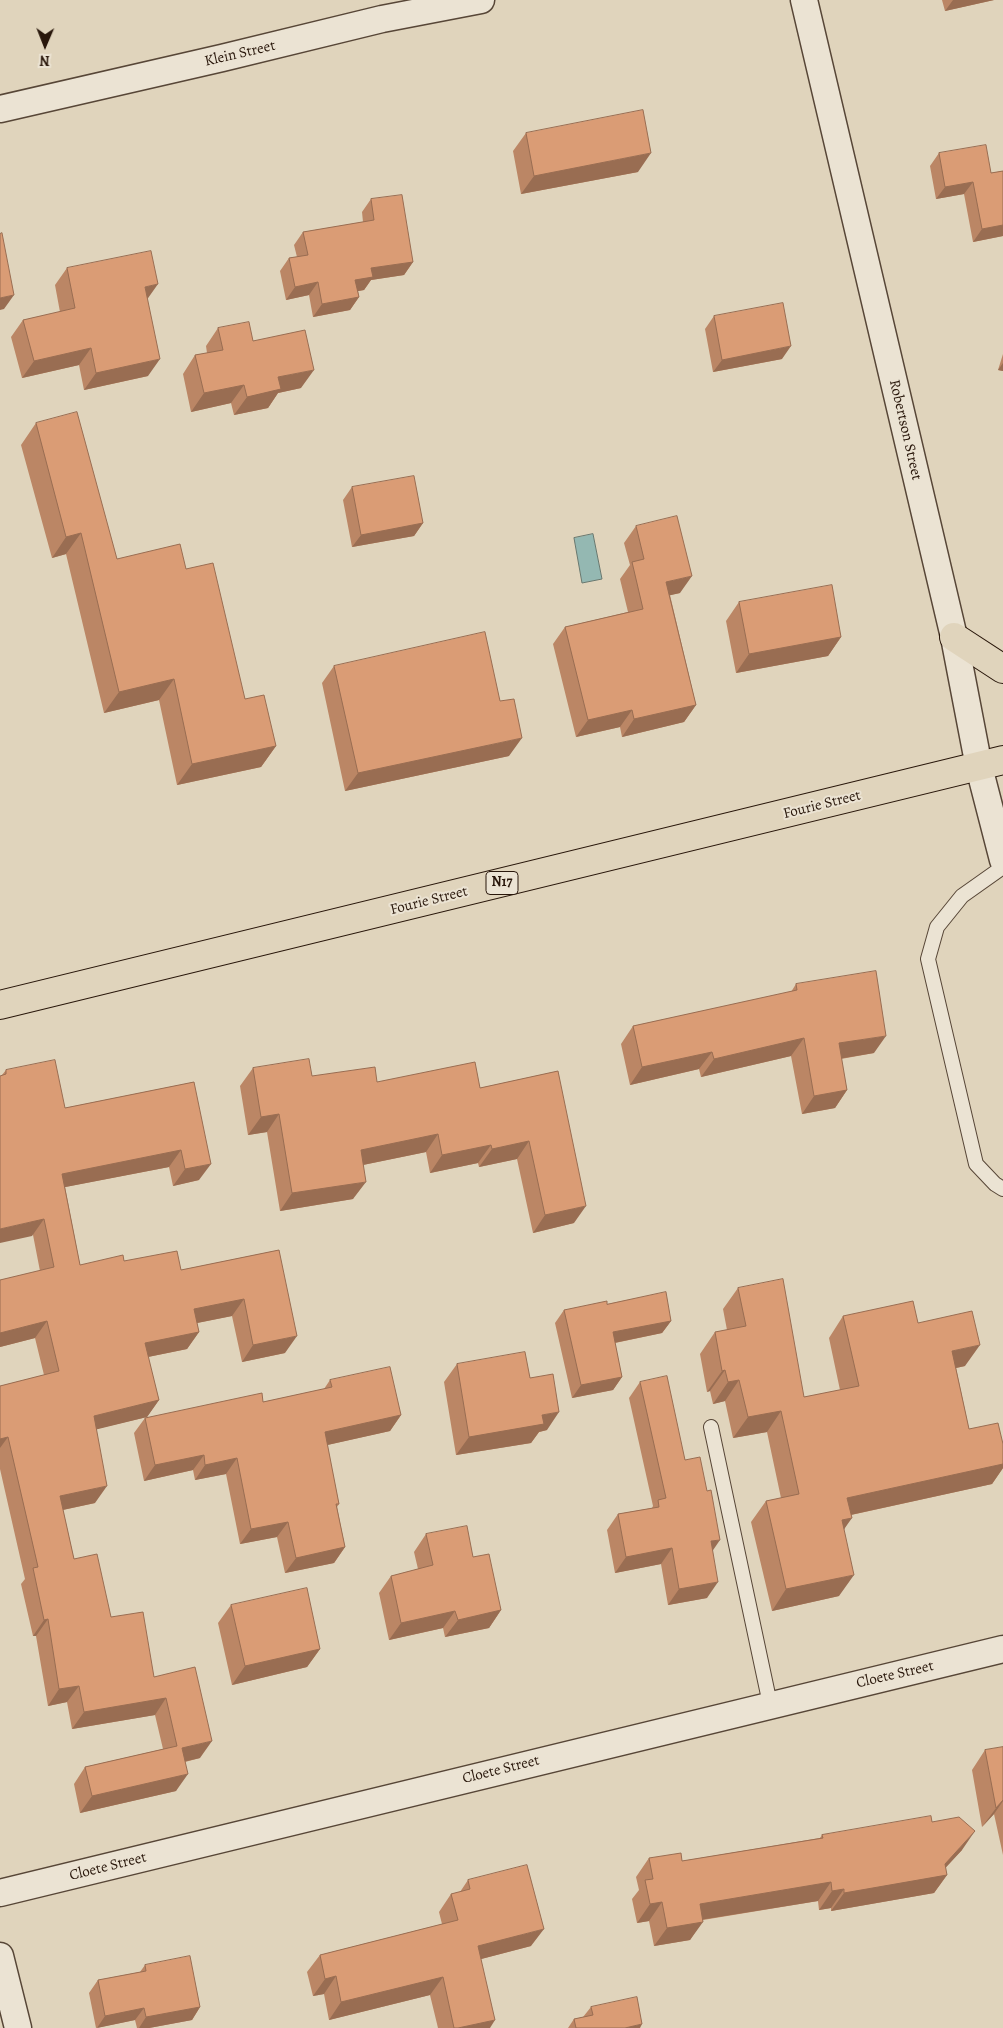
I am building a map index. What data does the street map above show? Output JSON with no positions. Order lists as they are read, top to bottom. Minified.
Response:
{"streets":{"highway":["Fourie Street","N17"],"street":["Klein Street","Robertson Street","Cloete Street"]},"crossings":[["Robertson Street","Fourie Street"]],"north":"bottom"}
